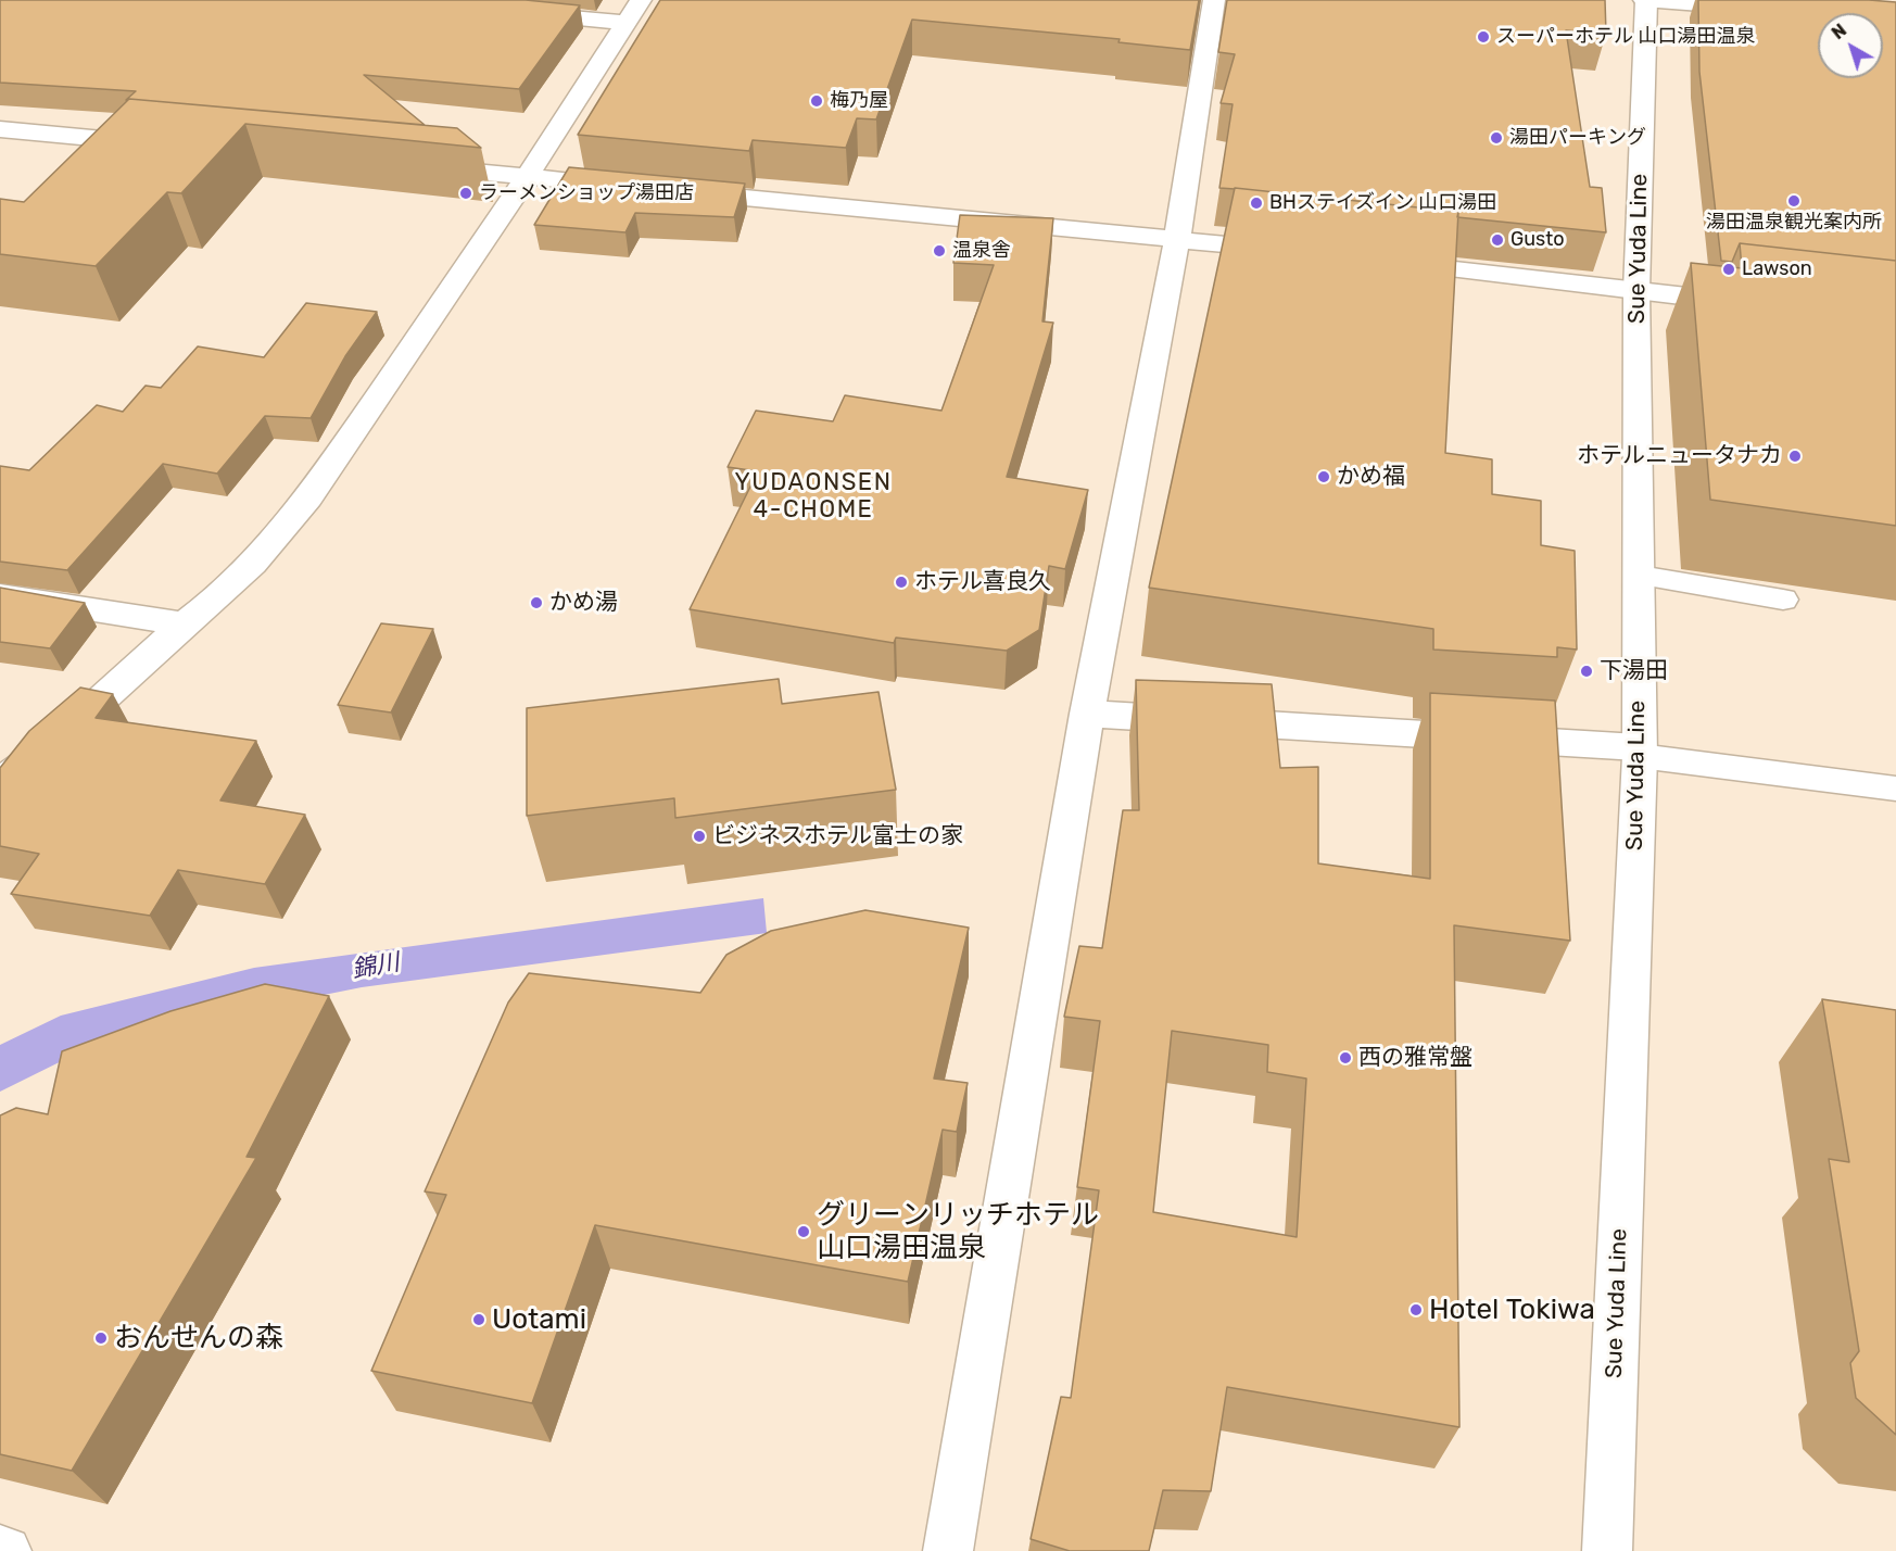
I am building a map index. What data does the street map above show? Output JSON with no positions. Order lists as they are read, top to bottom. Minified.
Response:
{"streets":{"street":["Sue Yuda Line"]},"districts":["YUDAONSEN 4-CHOME"],"water":["錦川"],"places":["スーパーホテル 山口湯田温泉","梅乃屋","湯田パーキング","ラーメンショップ湯田店","湯田温泉観光案内所","BHステイズイン 山口湯田","Gusto","温泉舎","Lawson","ホテルニュータナカ","かめ福","ホテル喜良久","かめ湯","下湯田","ビジネスホテル富士の家","西の雅常盤","グリーンリッチホテル 山口湯田温泉","Hotel Tokiwa","Uotami","おんせんの森"],"north":"top left"}
